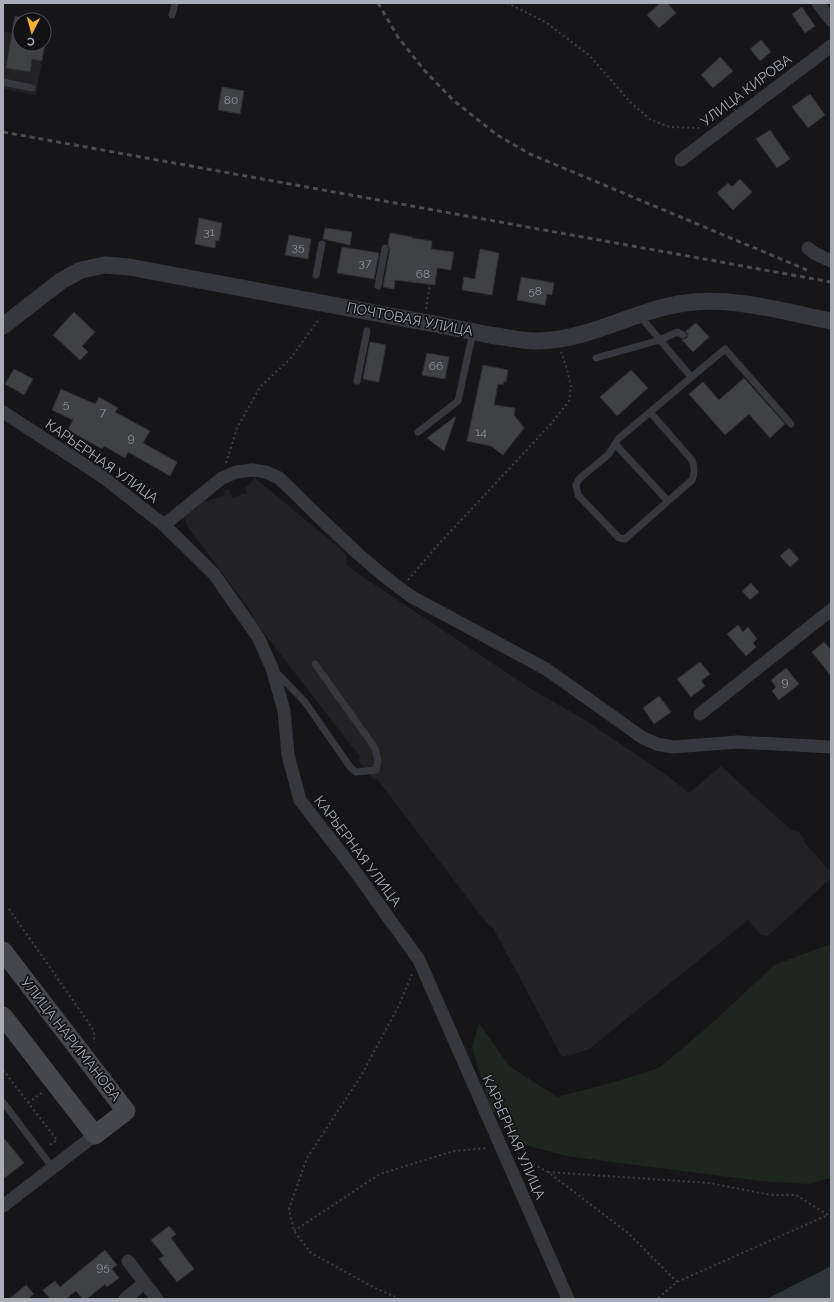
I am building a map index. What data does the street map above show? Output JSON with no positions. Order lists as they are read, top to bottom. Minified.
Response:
{"streets":{"main road":["УЛИЦА НАРИМАНОВА"],"street":["УЛИЦА КИРОВА","ПОЧТОВАЯ УЛИЦА","КАРЬЕРНАЯ УЛИЦА"]},"house_numbers":["80","31","35","37","68","58","66","5","7","14","9","9","95"],"north":"bottom"}
